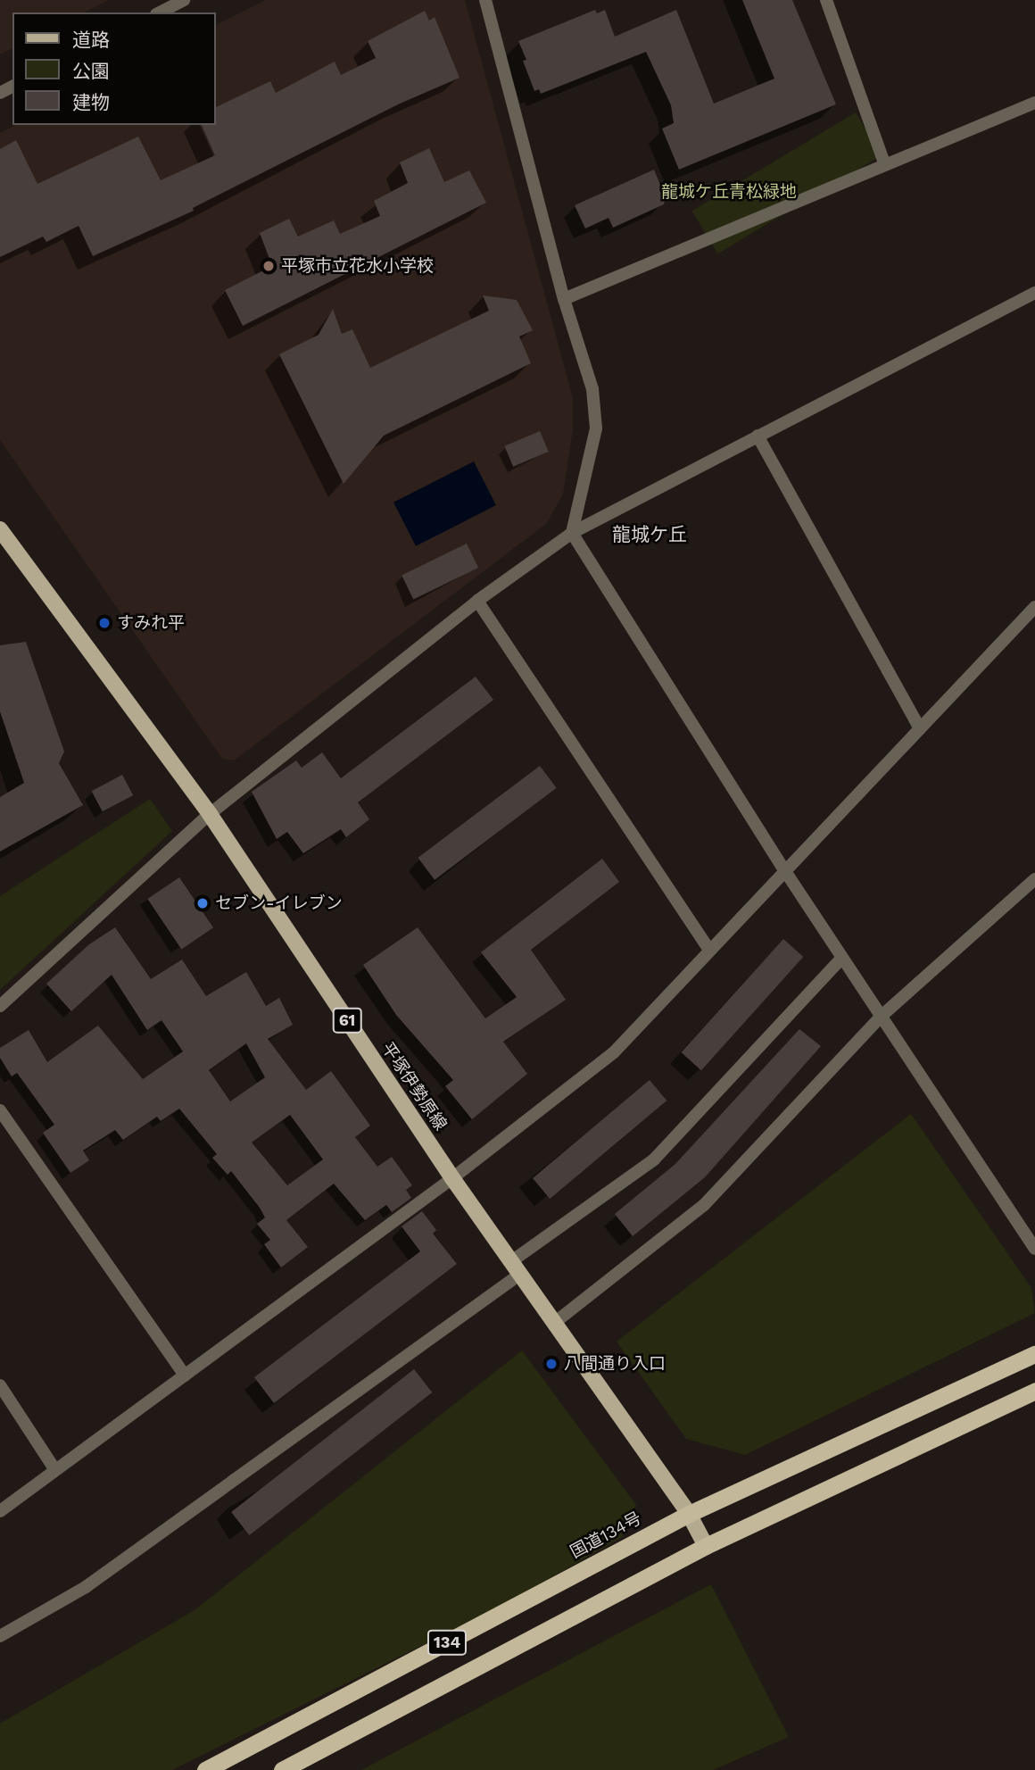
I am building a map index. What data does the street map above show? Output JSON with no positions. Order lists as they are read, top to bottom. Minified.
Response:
{"streets":{"highway":["国道134号","134"],"main road":["61","平塚伊勢原線"]},"crossings":[["平塚伊勢原線","国道134号"],["平塚伊勢原線","134"]],"districts":["龍城ケ丘"],"parks":["龍城ケ丘青松緑地"],"places":["平塚市立花水小学校","すみれ平","セブン-イレブン","八間通り入口"],"legend":["道路","公園","建物"]}
